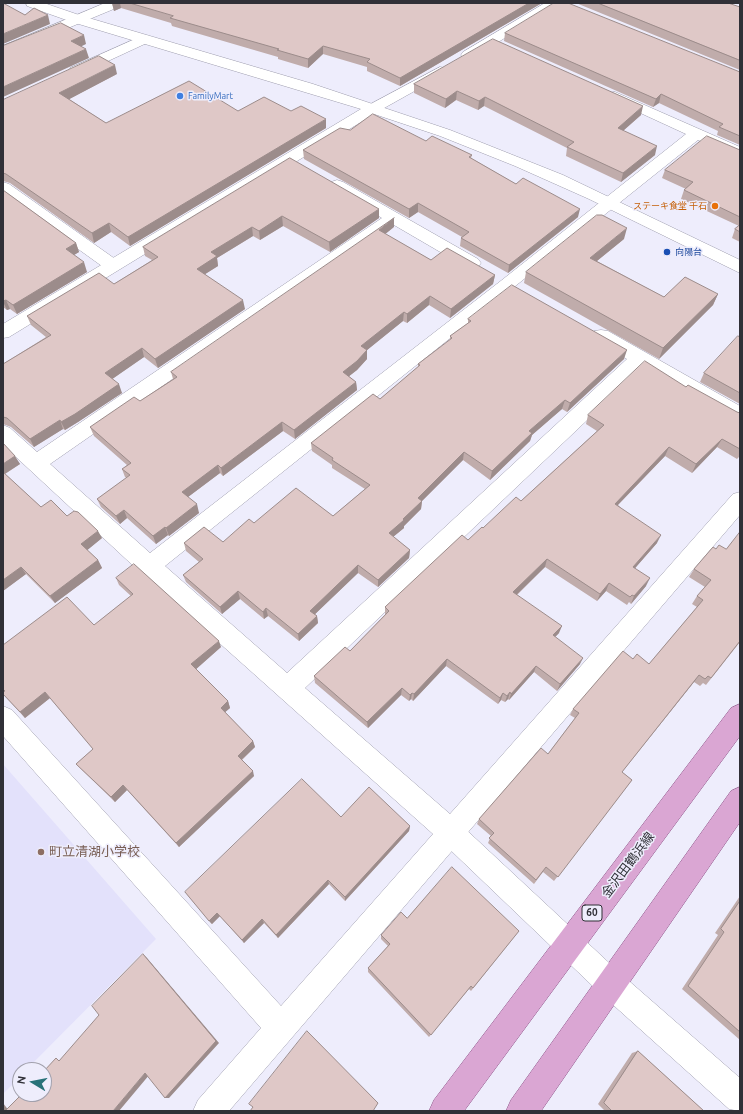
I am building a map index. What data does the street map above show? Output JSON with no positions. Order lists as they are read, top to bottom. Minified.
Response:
{"streets":{"main road":["金沢田鶴浜線","60"]},"places":["FamilyMart","ステーキ食堂 千石","向陽台","町立清湖小学校"],"north":"left"}
